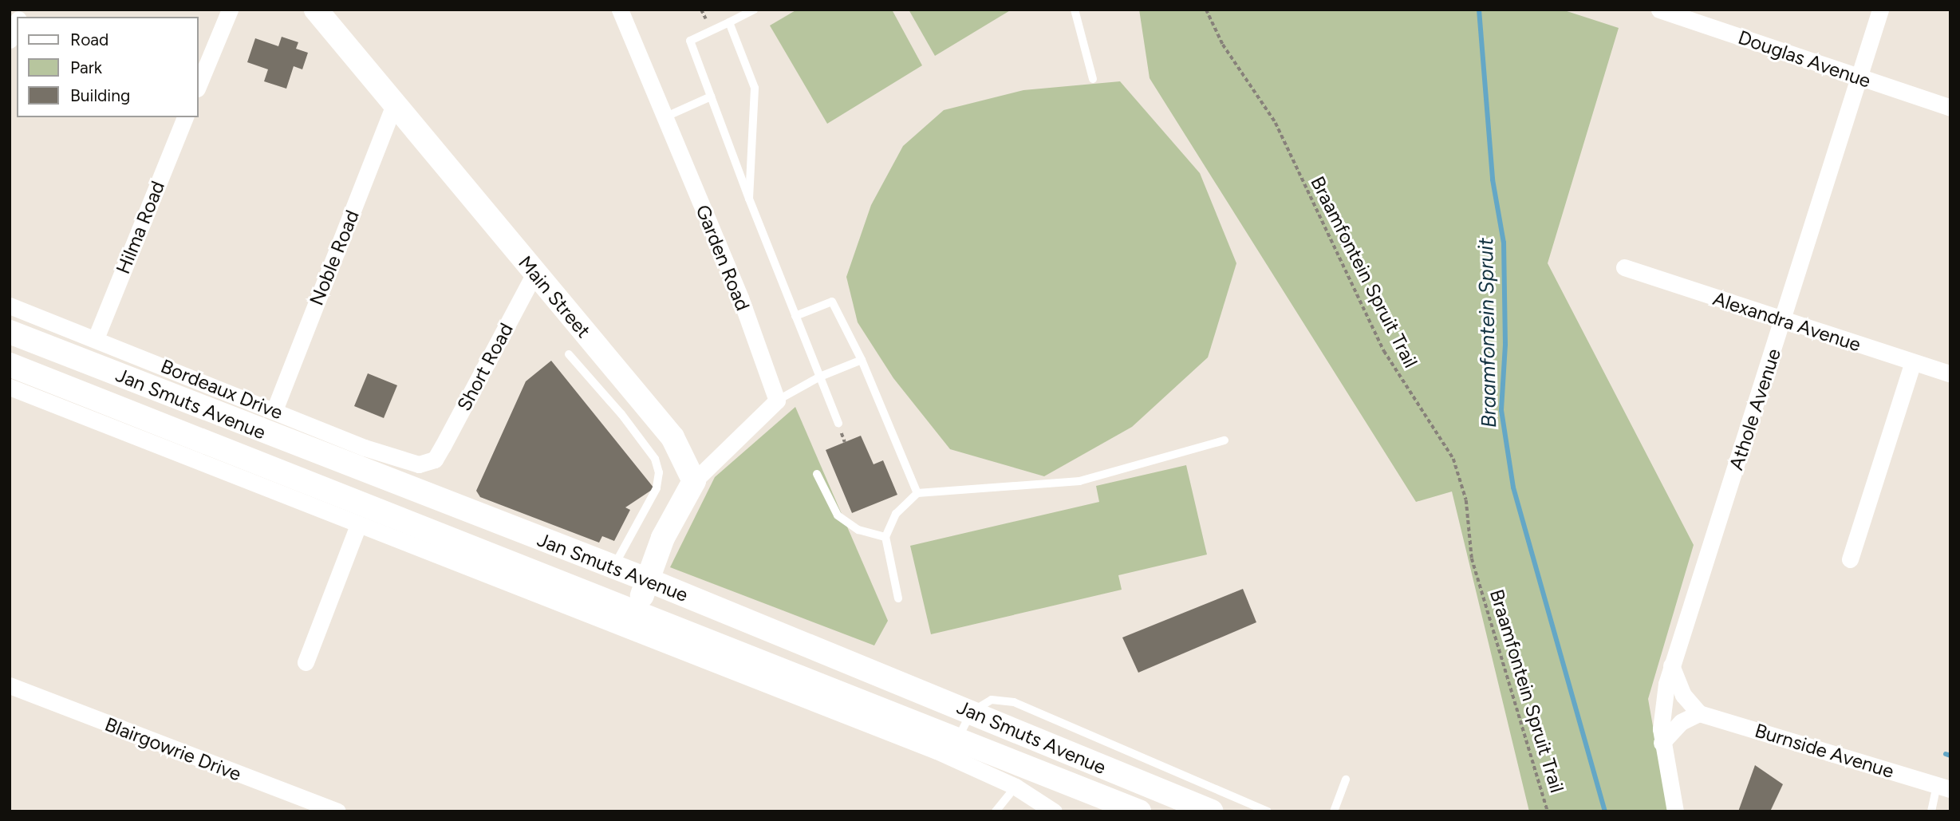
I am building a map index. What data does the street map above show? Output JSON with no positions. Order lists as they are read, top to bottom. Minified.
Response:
{"streets":{"main road":["Main Street","Jan Smuts Avenue"],"street":["Douglas Avenue","Hilma Road","Noble Road","Garden Road","Alexandra Avenue","Short Road","Bordeaux Drive","Athole Avenue","Blairgowrie Drive","Burnside Avenue"],"path":["Braamfontein Spruit Trail"]},"crossings":[["Douglas Avenue","Athole Avenue"],["Hilma Road","Bordeaux Drive"],["Noble Road","Main Street"],["Noble Road","Bordeaux Drive"],["Main Street","Short Road"],["Alexandra Avenue","Athole Avenue"],["Short Road","Bordeaux Drive"]],"water":["Braamfontein Spruit"],"legend":["Road","Park","Building"]}
